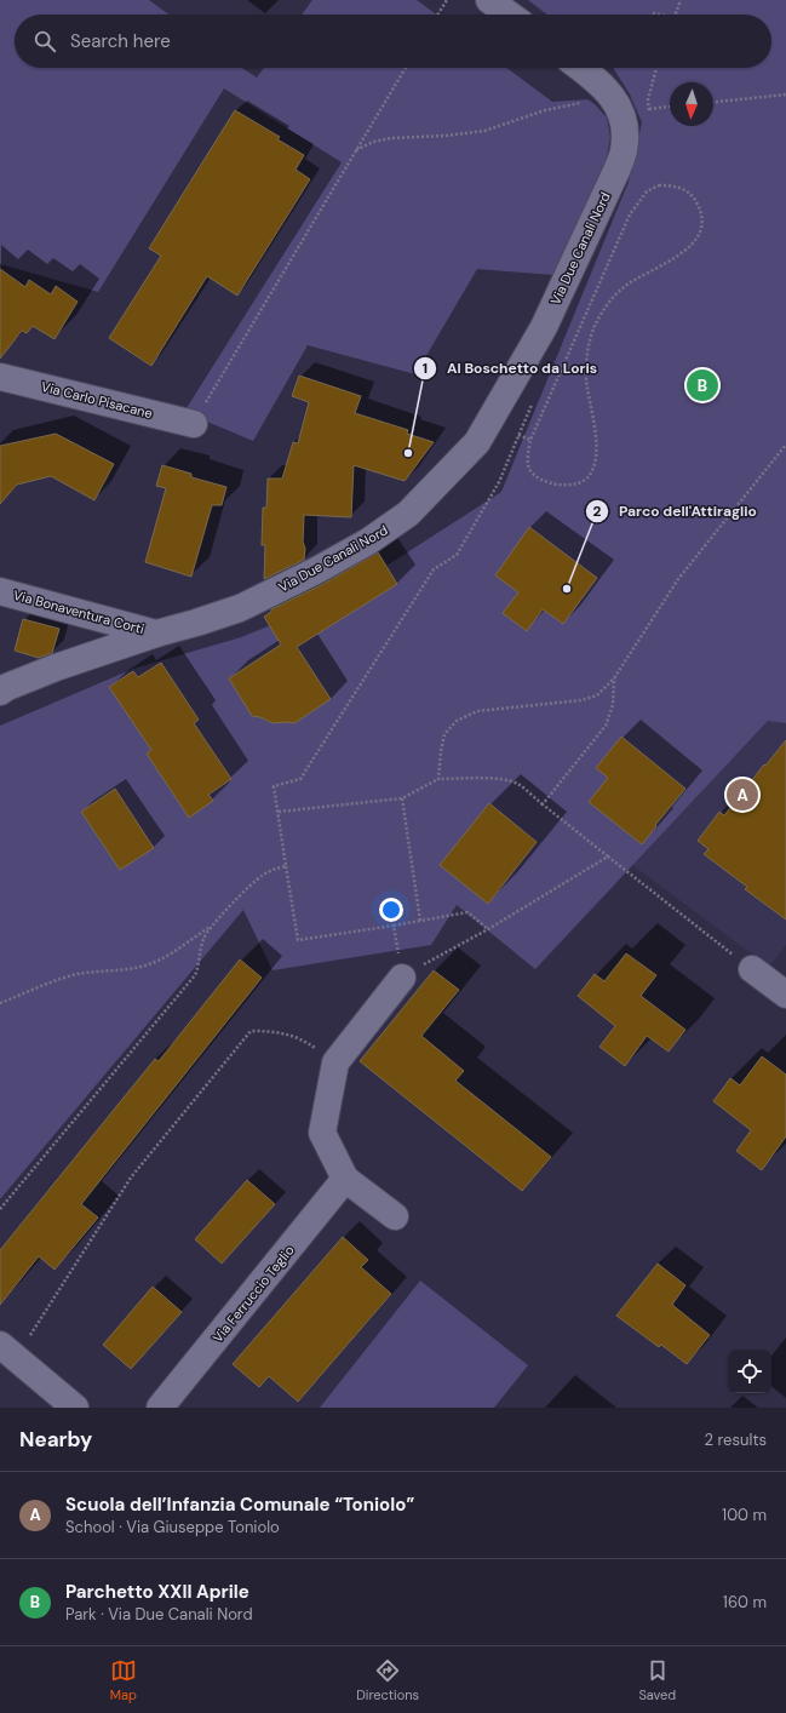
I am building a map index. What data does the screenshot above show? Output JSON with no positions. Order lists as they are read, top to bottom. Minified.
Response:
{"streets":{"street":["Via Due Canali Nord","Via Carlo Pisacane","Via Bonaventura Corti","Via Ferruccio Teglio"]},"crossings":[["Via Due Canali Nord","Via Bonaventura Corti"]],"places":["Al Boschetto da Loris","Parco dell'Attiraglio"],"north":"bottom","page":{"search":"Search here","pins":["B","A"],"heading":["Nearby","2 results"],"list":[{"mark":"A","name":"Scuola dell’Infanzia Comunale “Toniolo”","note":"School · Via Giuseppe Toniolo","value":"100 m"},{"mark":"B","name":"Parchetto XXII Aprile","note":"Park · Via Due Canali Nord","value":"160 m"}],"nav":["Map","Directions","Saved"]}}
